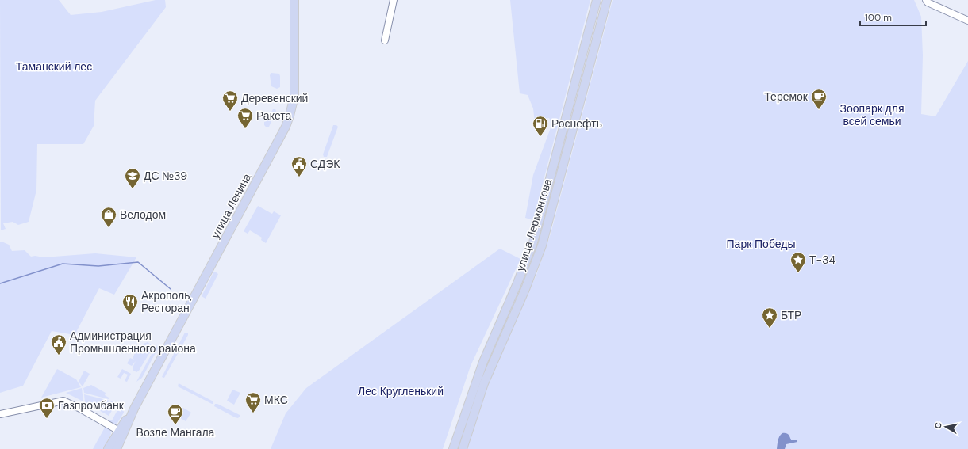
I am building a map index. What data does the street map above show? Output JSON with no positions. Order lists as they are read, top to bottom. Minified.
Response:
{"streets":{"main road":["улица Ленина","улица Лермонтова"]},"parks":["Таманский лес","Зоопарк для всей семьи","Парк Победы","Лес Кругленький"],"places":{"cafe":["Теремок","Возле Мангала"],"supermarket":["Деревенский","Ракета","МКС"],"fuel station":["Роснефть"],"public building":["СДЭК","Администрация Промышленного района"],"school or university":["ДС №39"],"shop":["Велодом"],"place":["Т-34","БТР"],"restaurant":["Акрополь, Ресторан"],"bank":["Газпромбанк"]},"scale_bar":"100 m","north":"left"}
